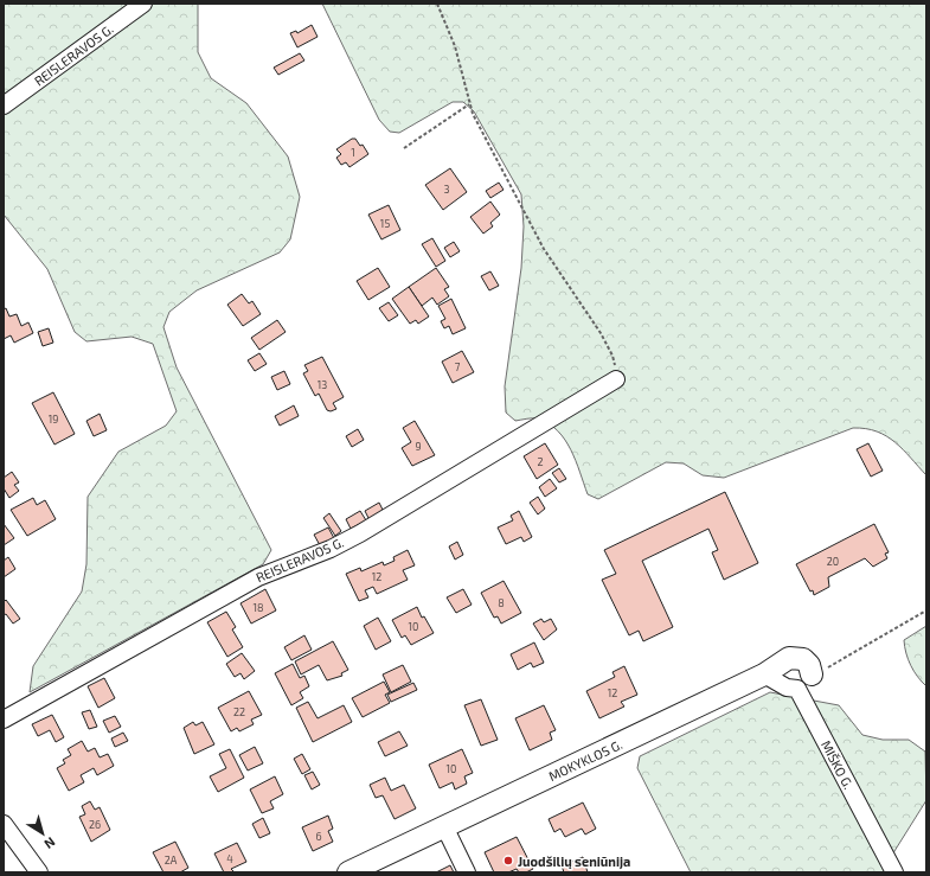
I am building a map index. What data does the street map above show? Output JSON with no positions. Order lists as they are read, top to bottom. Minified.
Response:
{"streets":{"main road":["MOKYKLOS G."],"street":["REISLERAVOS G.","MIŠKO G."]},"crossings":[["MOKYKLOS G.","MIŠKO G."]],"places":["Juodšilių seniūnija"],"house_numbers":["1","3","15","7","13","19","9","2","20","12","8","18","10","12","22","10","26","6","4","2A"],"north":"bottom right"}
